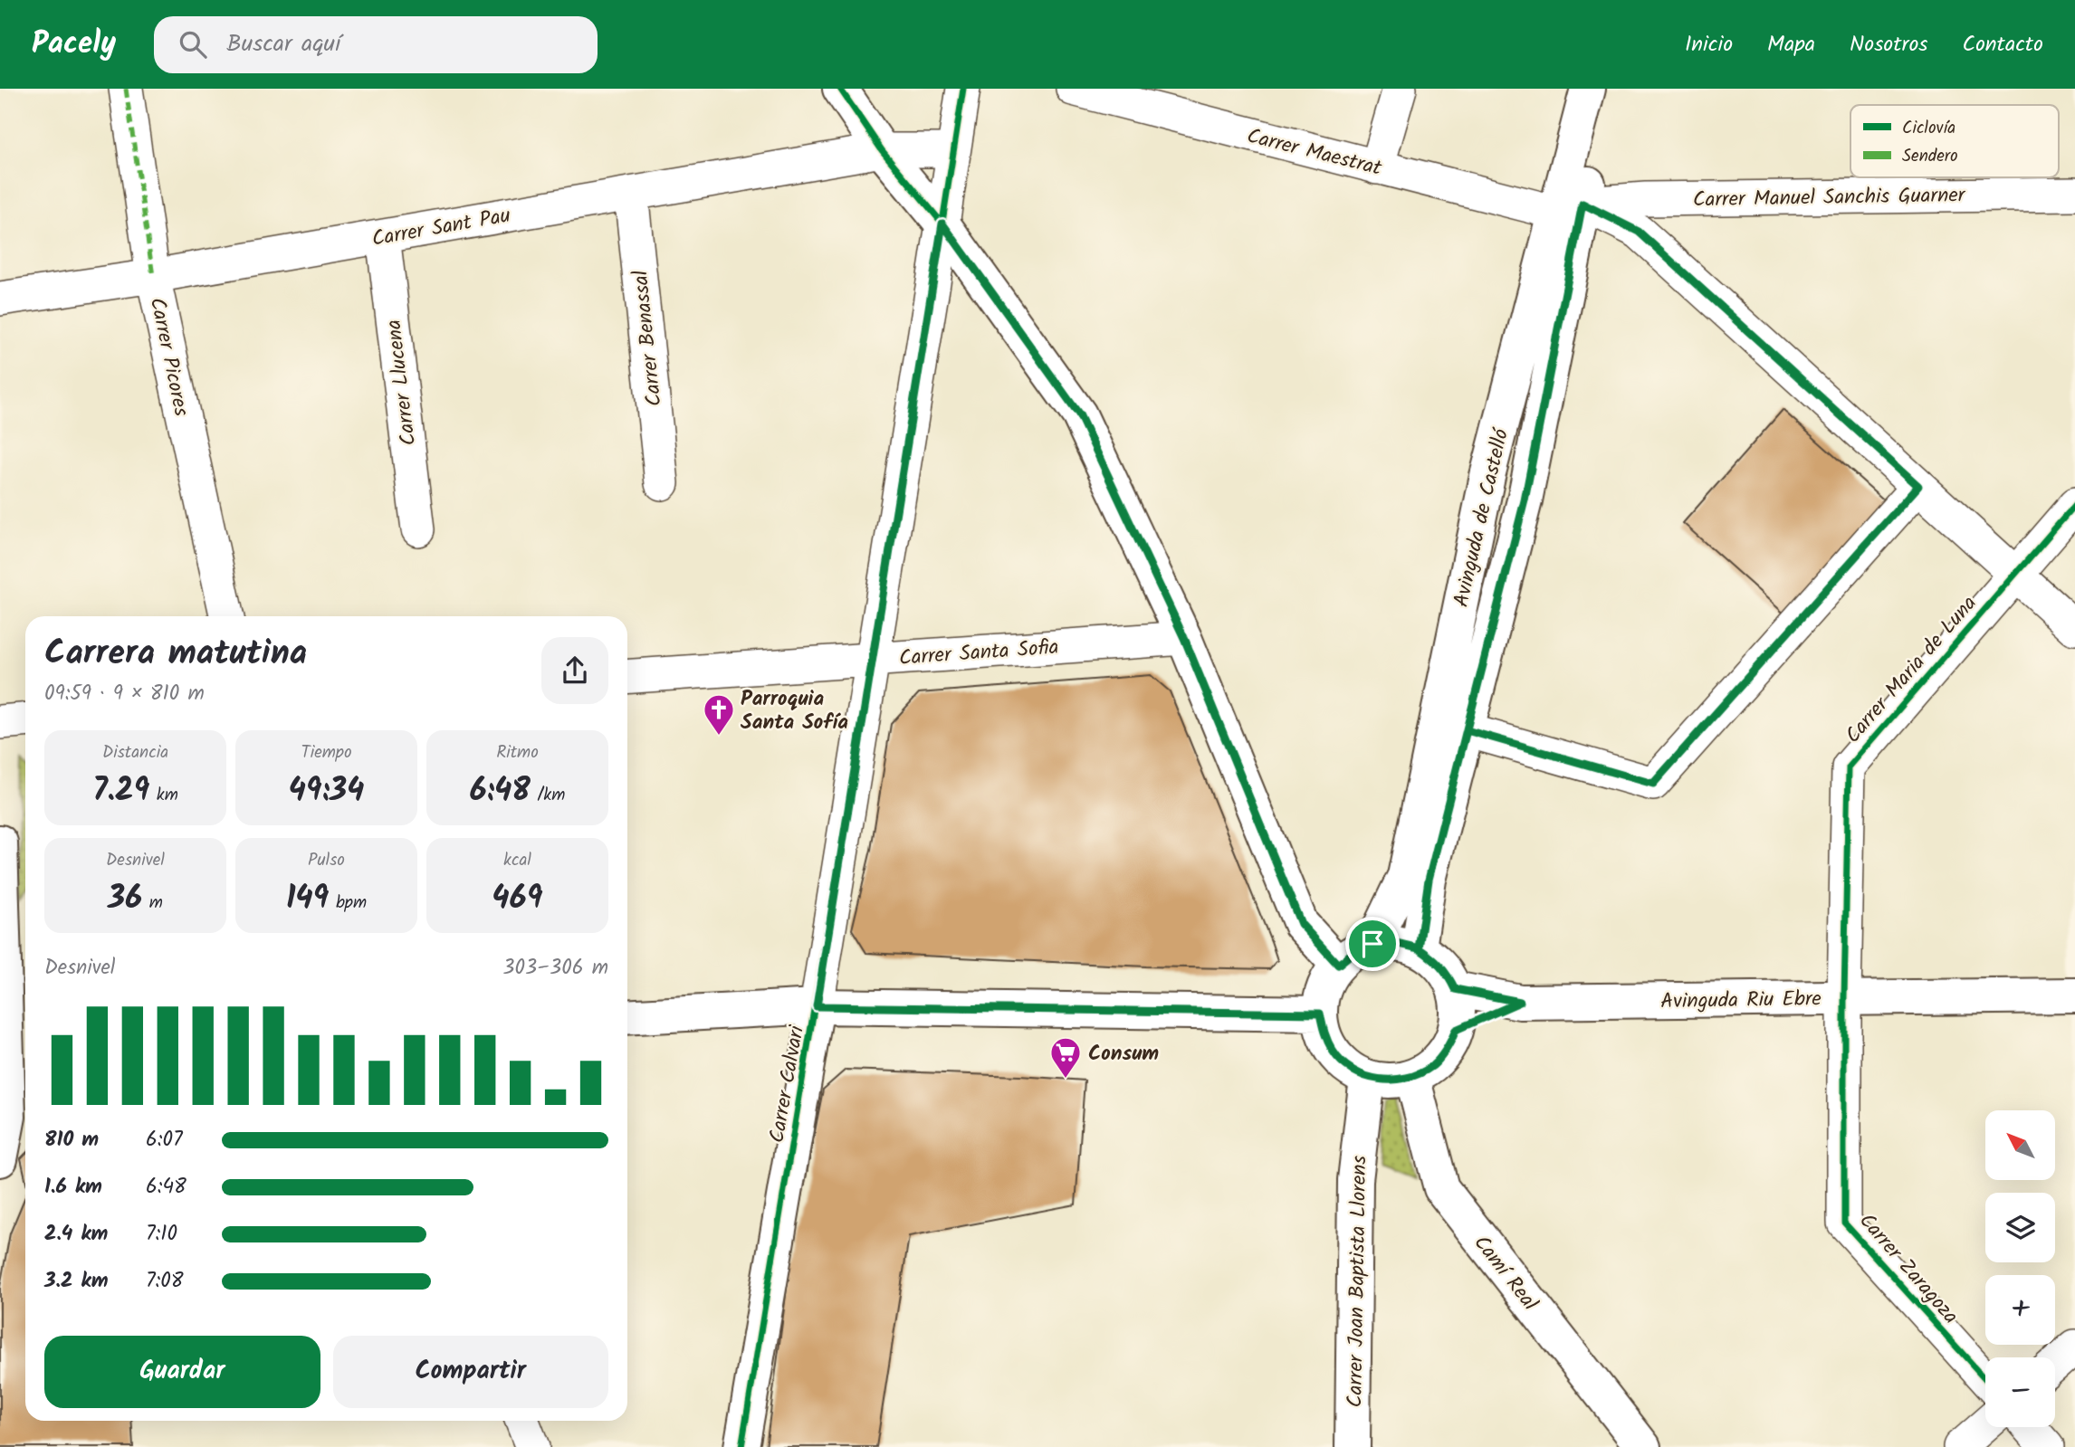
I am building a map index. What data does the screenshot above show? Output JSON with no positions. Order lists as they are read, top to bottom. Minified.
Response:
{"streets":{"street":["Carrer Maestrat","Carrer Manuel Sanchis Guarner","Carrer Sant Pau","Carrer Benassal","Carrer Picores","Carrer Llucena","Avinguda de Castelló","Carrer Santa Sofia","Carrer Maria de Luna","Avinguda Riu Ebre","Carrer Calvari","Carrer Zaragoza","Camí Real","Carrer Joan Baptista Llorens"]},"crossings":[["Carrer Maestrat","Carrer Manuel Sanchis Guarner"],["Carrer Maestrat","Avinguda de Castelló"],["Carrer Manuel Sanchis Guarner","Avinguda de Castelló"],["Carrer Sant Pau","Carrer Benassal"],["Carrer Sant Pau","Carrer Picores"],["Carrer Sant Pau","Carrer Llucena"],["Carrer Sant Pau","Carrer Calvari"],["Avinguda de Castelló","Avinguda Riu Ebre"],["Avinguda de Castelló","Camí Real"],["Avinguda de Castelló","Carrer Joan Baptista Llorens"],["Carrer Santa Sofia","Carrer Calvari"],["Carrer Maria de Luna","Avinguda Riu Ebre"],["Carrer Maria de Luna","Carrer Zaragoza"],["Avinguda Riu Ebre","Carrer Zaragoza"],["Avinguda Riu Ebre","Camí Real"],["Avinguda Riu Ebre","Carrer Joan Baptista Llorens"],["Camí Real","Carrer Joan Baptista Llorens"]],"places":{"church":["Parroquia Santa Sofía"],"supermarket":["Consum"]},"legend":["Ciclovía","Sendero"],"north":"top left","page":{"header":"Pacely","search":"Buscar aquí","nav":["Inicio","Mapa","Nosotros","Contacto"],"heading":["Carrera matutina","09:59 · 9 × 810 m"],"stats":[["Distancia","7.29 km"],["Tiempo","49:34"],["Ritmo","6:48 /km"],["Desnivel","36 m"],["Pulso","149 bpm"],["kcal","469"]],"chart":["Desnivel","303–306 m"],"map_buttons":["+","−"],"list":[{"name":"810 m","note":"6:07"},{"name":"1.6 km","note":"6:48"},{"name":"2.4 km","note":"7:10"},{"name":"3.2 km","note":"7:08"}],"buttons":["Guardar","Compartir"]}}
